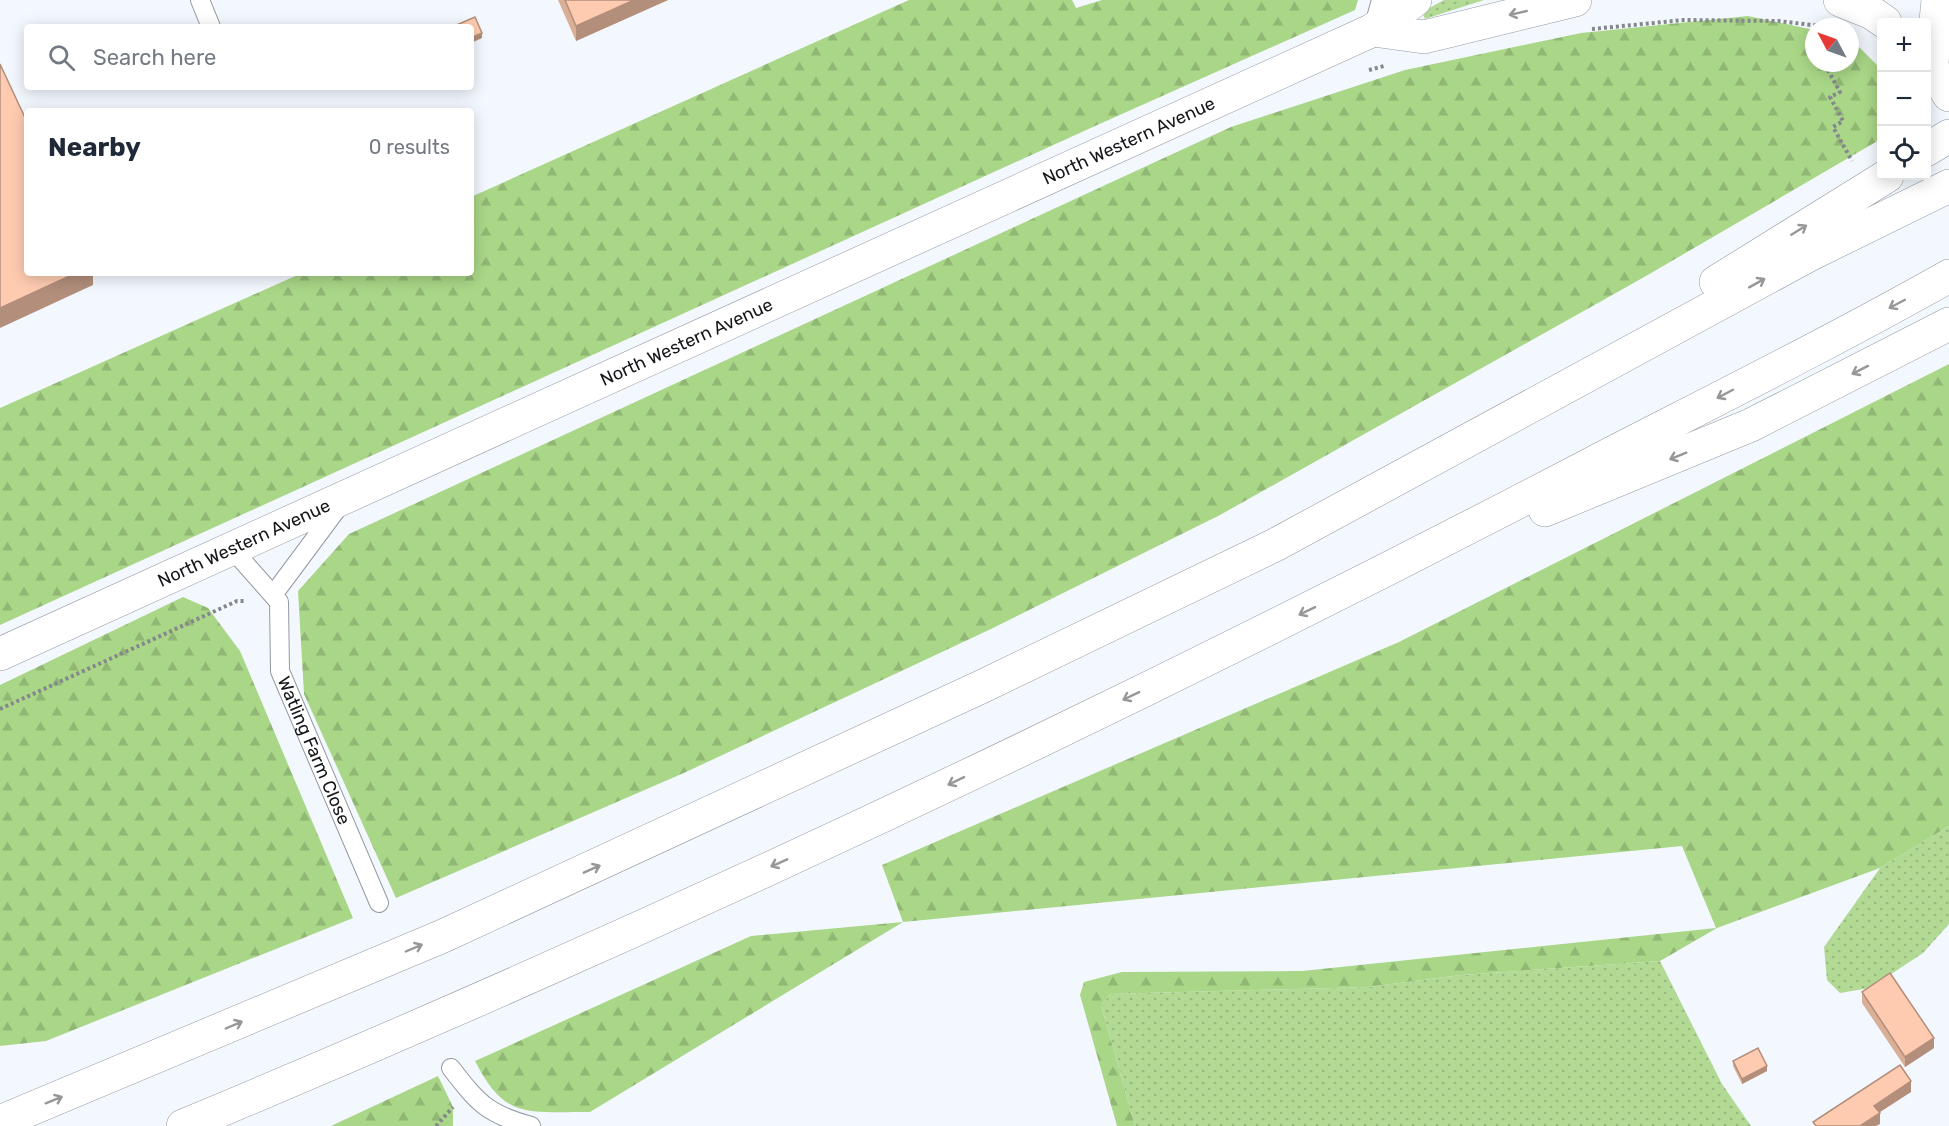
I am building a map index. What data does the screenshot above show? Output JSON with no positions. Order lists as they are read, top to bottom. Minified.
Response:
{"streets":{"main road":["North Western Avenue"],"lane":["Watling Farm Close"]},"north":"top left","page":{"map_buttons":["+","−"],"search":"Search here","heading":["Nearby","0 results"]}}
